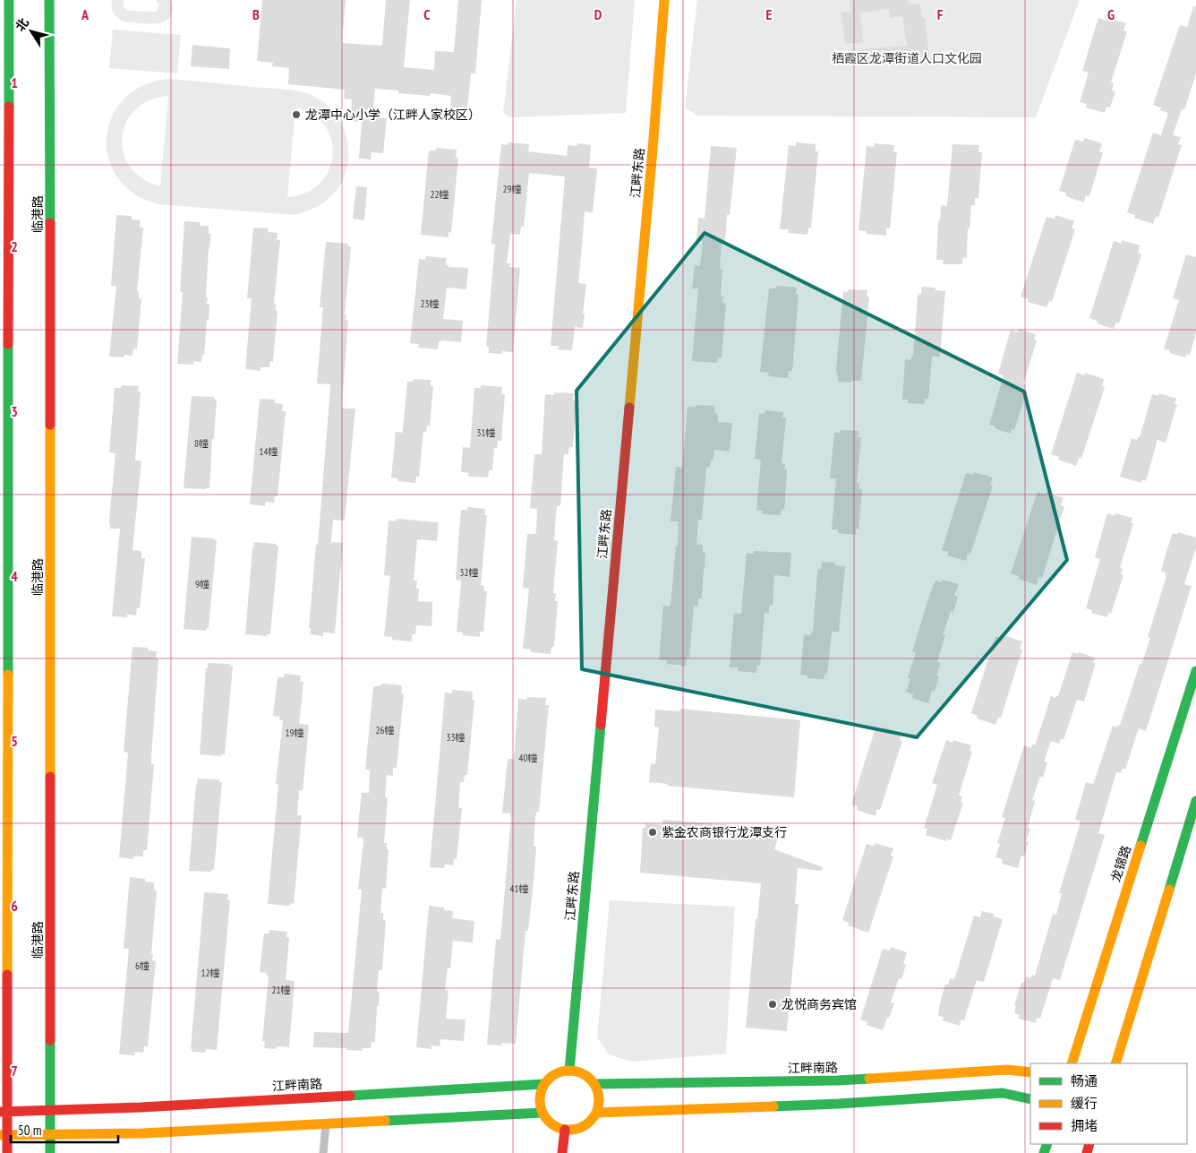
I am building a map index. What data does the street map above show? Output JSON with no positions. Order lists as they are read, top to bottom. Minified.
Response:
{"streets":{"street":["江畔东路","临港路","龙锦路","江畔南路"]},"crossings":[["江畔东路","江畔南路"],["临港路","江畔南路"]],"parks":["栖霞区龙潭街道人口文化园"],"places":["龙潭中心小学（江畔人家校区）","紫金农商银行龙潭支行","龙悦商务宾馆"],"house_numbers":["29幢","22幢","23幢","31幢","8幢","14幢","32幢","9幢","26幢","19幢","33幢","40幢","41幢","6幢","12幢","21幢"],"legend":["畅通","缓行","拥堵"],"scale_bar":"50 m","north":"top left","grid":{"columns":["A","B","C","D","E","F","G"],"rows":["1","2","3","4","5","6","7"]}}
